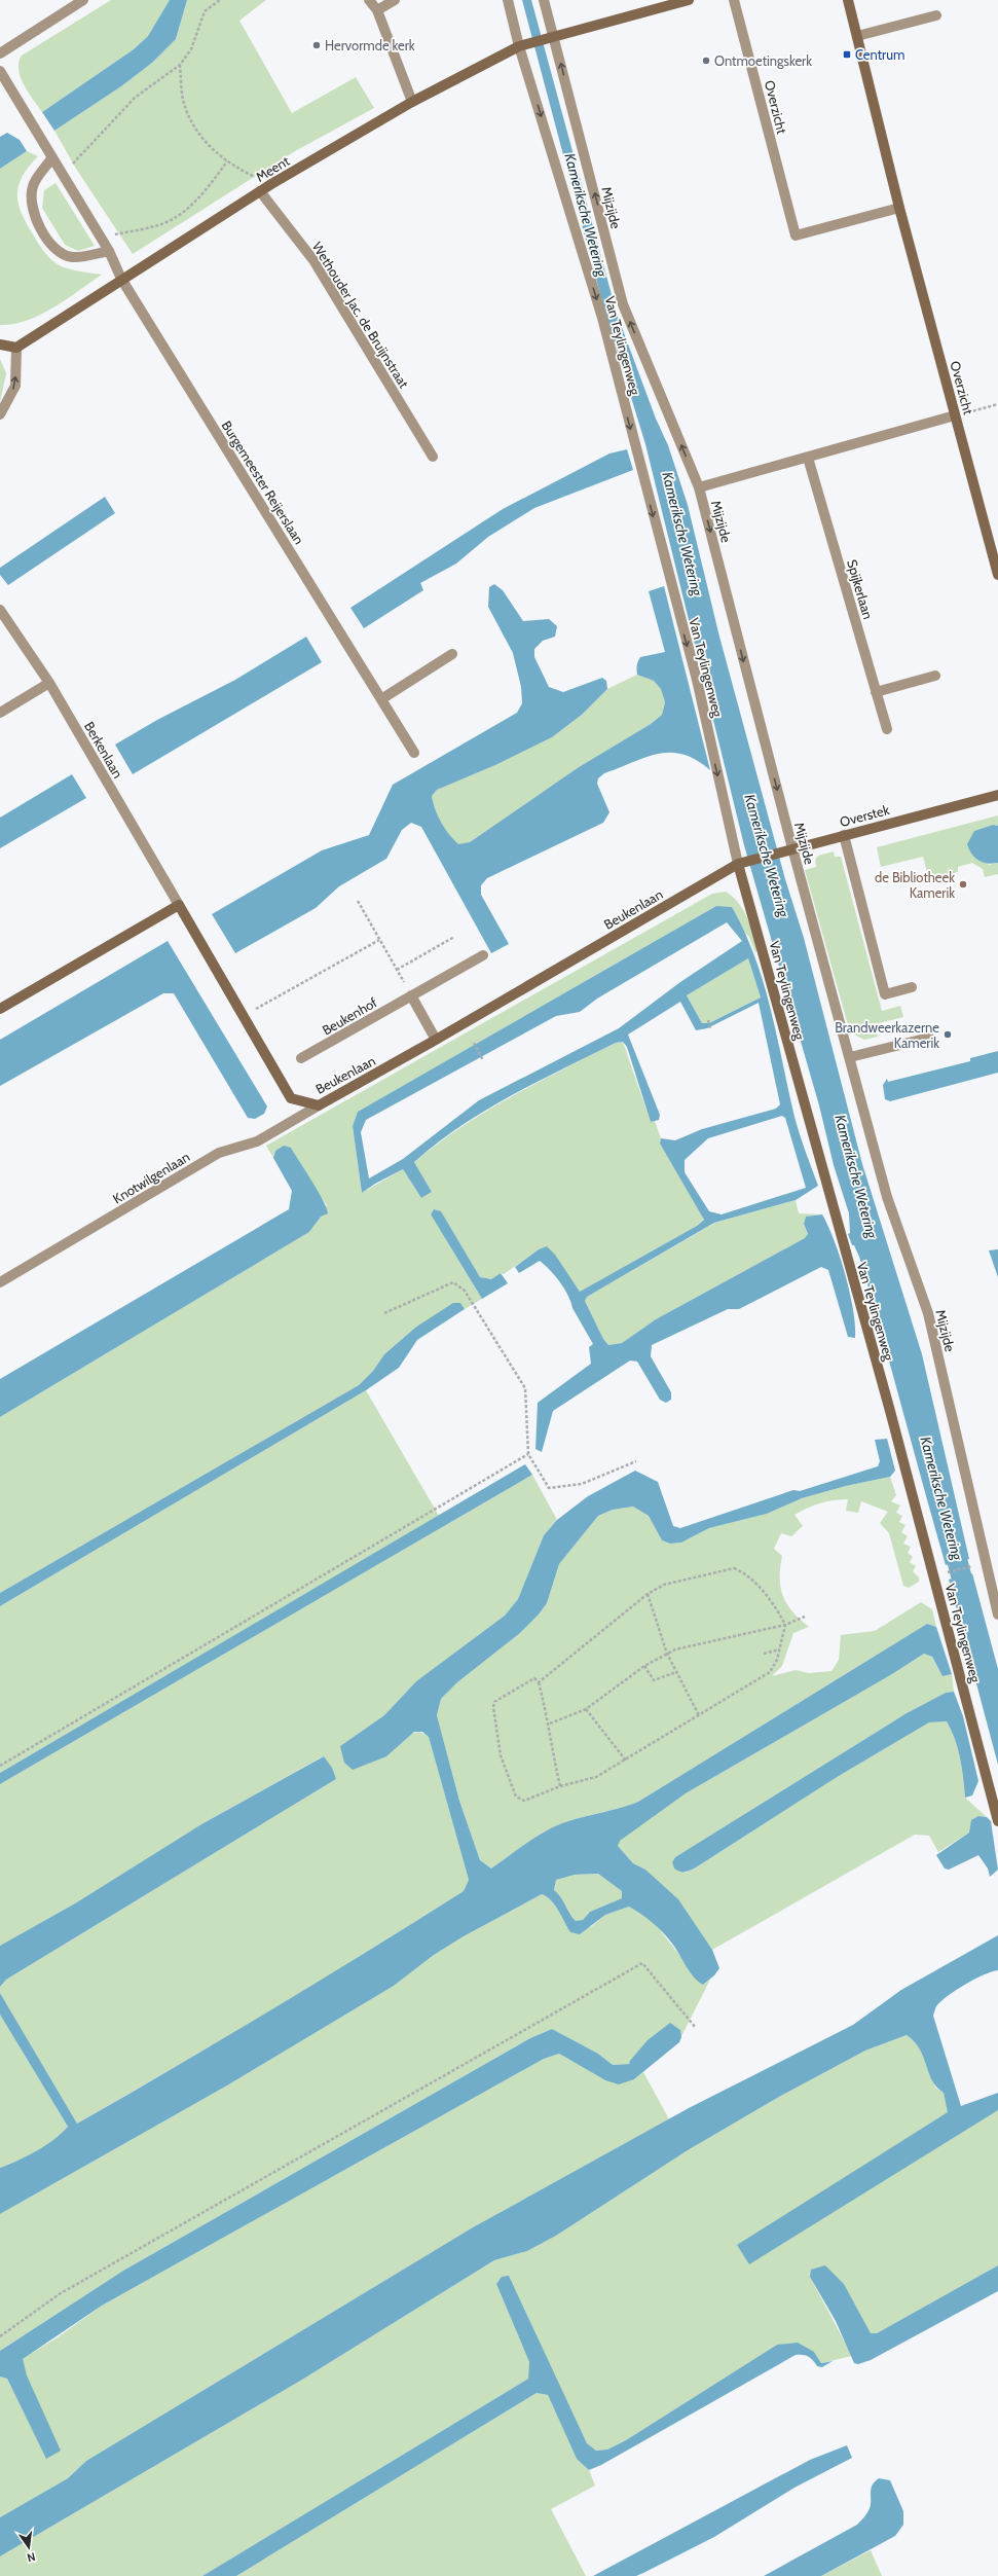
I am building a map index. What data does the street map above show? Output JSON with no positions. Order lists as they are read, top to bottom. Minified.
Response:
{"streets":{"street":["Overzicht","Meent","Mijzijde","Wethouder Jac. de Bruijnstraat","Van Teylingenweg","Burgemeester Reijerslaan","Spijkerlaan","Berkenlaan","Overstek","Beukenlaan","Beukenhof","Knotwilgenlaan"]},"crossings":[["Meent","Mijzijde"],["Meent","Wethouder Jac. de Bruijnstraat"],["Meent","Van Teylingenweg"],["Meent","Burgemeester Reijerslaan"],["Mijzijde","Overstek"],["Van Teylingenweg","Overstek"],["Van Teylingenweg","Beukenlaan"],["Berkenlaan","Beukenlaan"],["Overstek","Beukenlaan"],["Beukenlaan","Knotwilgenlaan"]],"one_way":["Van Teylingenweg"],"water":["Kameriksche Wetering"],"places":{"other":["Hervormde kerk","Ontmoetingskerk","de Bibliotheek Kamerik","Brandweerkazerne Kamerik"],"transit":["Centrum"]},"north":"bottom"}
